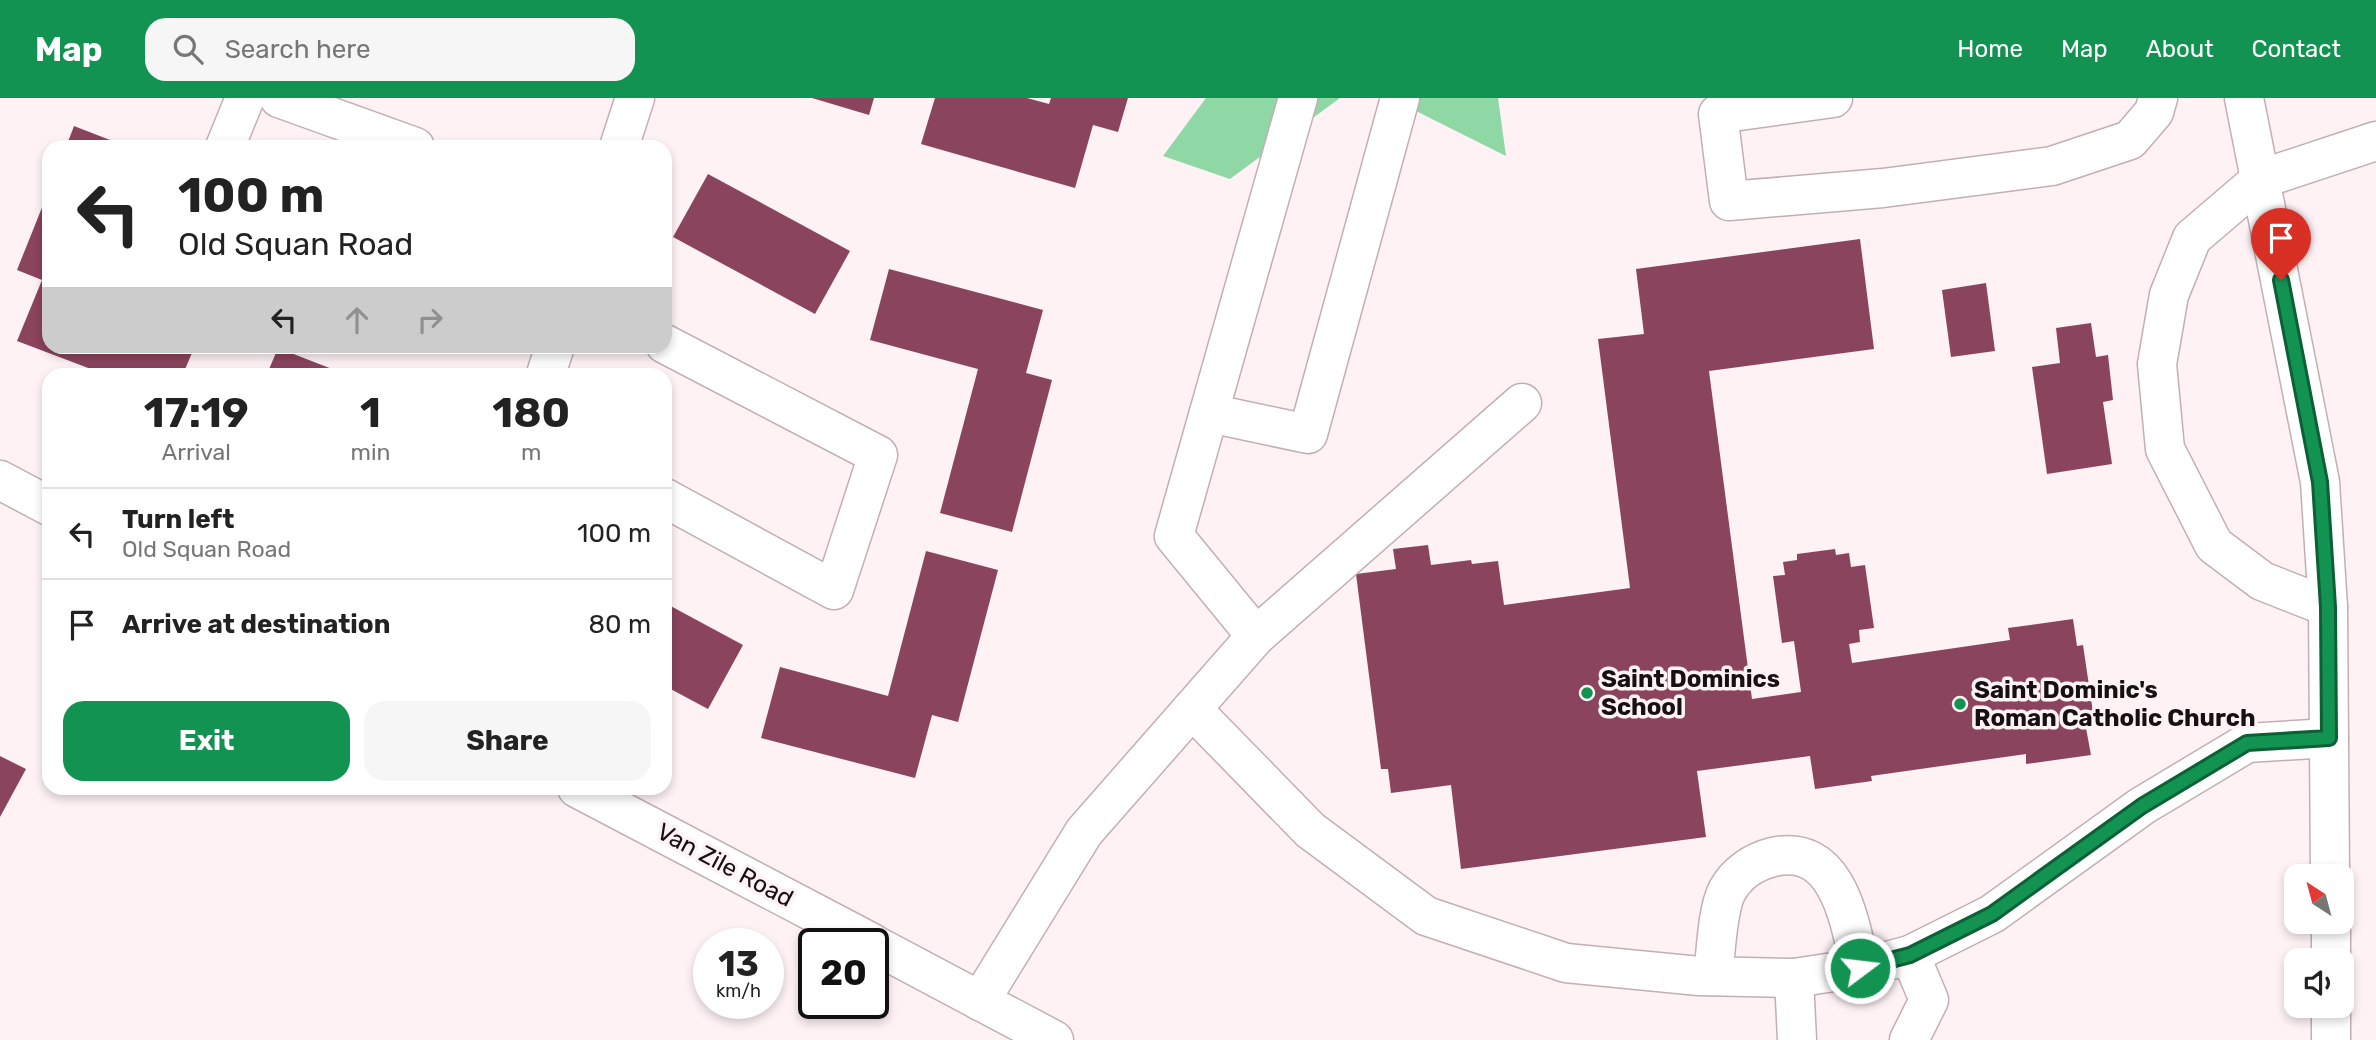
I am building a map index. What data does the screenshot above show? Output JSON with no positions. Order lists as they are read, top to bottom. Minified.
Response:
{"streets":{"street":["Van Zile Road"]},"places":["Saint Dominics School","Saint Dominic's Roman Catholic Church"],"north":"top left","page":{"header":"Map","search":"Search here","nav":["Home","Map","About","Contact"],"turn":["100 m","Old Squan Road"],"eta":["17:19","Arrival","1","min","180","m"],"list":[{"name":"Turn left","note":"Old Squan Road","value":"100 m"},{"name":"Arrive at destination","value":"80 m"}],"buttons":["Exit","Share"],"speed":"13 km/h","limit":"20"}}
